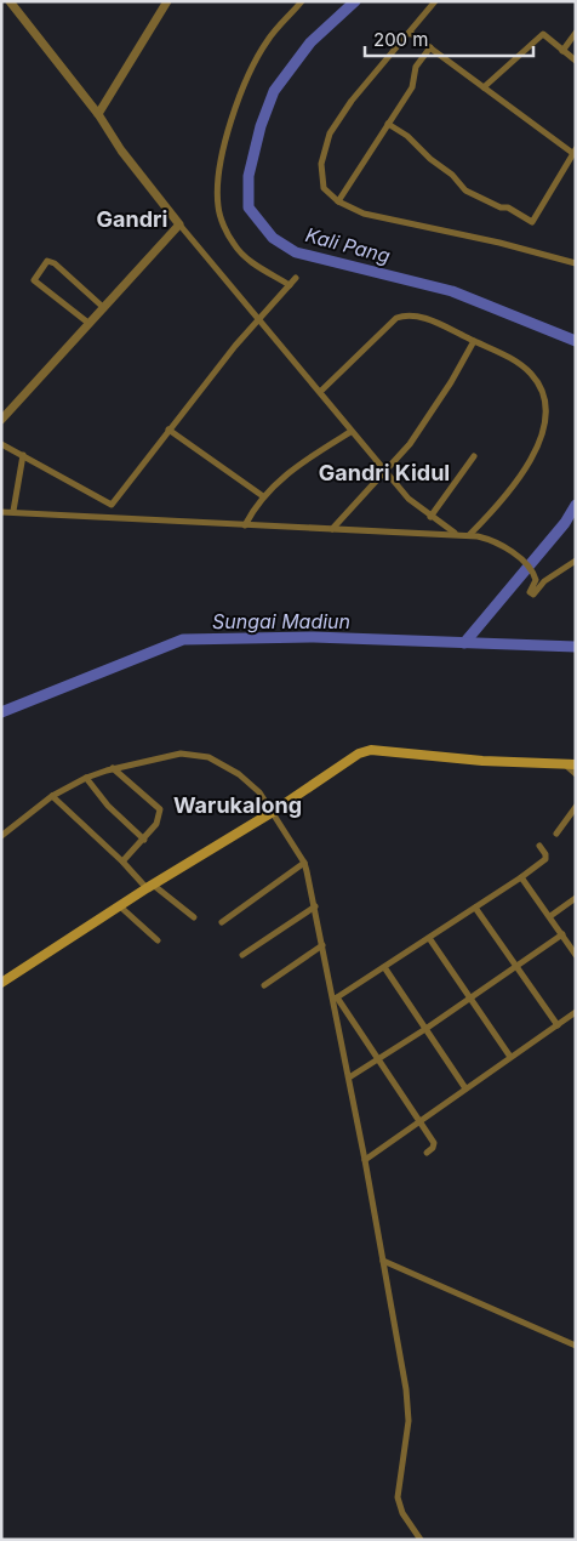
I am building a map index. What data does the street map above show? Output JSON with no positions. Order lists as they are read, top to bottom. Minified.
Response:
{"districts":["Gandri","Gandri Kidul","Warukalong"],"water":["Kali Pang","Sungai Madiun"],"scale_bar":"200 m"}
